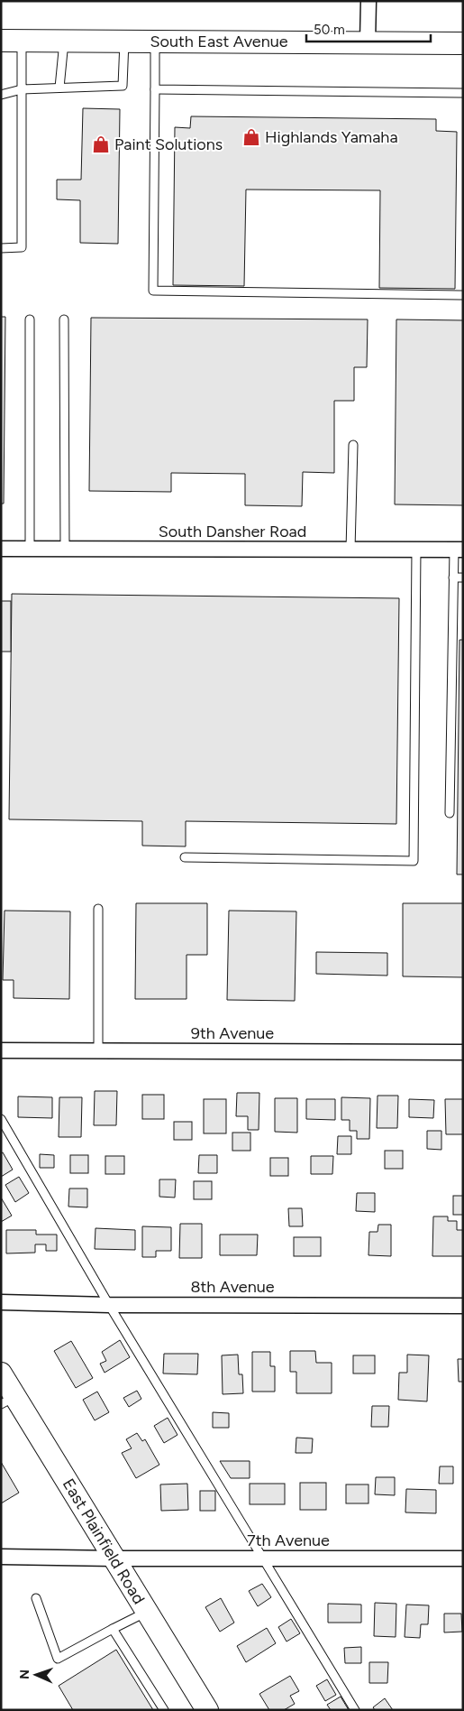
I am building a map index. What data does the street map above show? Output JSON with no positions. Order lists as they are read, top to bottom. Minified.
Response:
{"streets":{"main road":["South East Avenue","East Plainfield Road"],"street":["South Dansher Road","9th Avenue","8th Avenue","7th Avenue"]},"crossings":[["7th Avenue","East Plainfield Road"]],"places":{"shop":["Highlands Yamaha","Paint Solutions"]},"scale_bar":"50 m","north":"left"}
